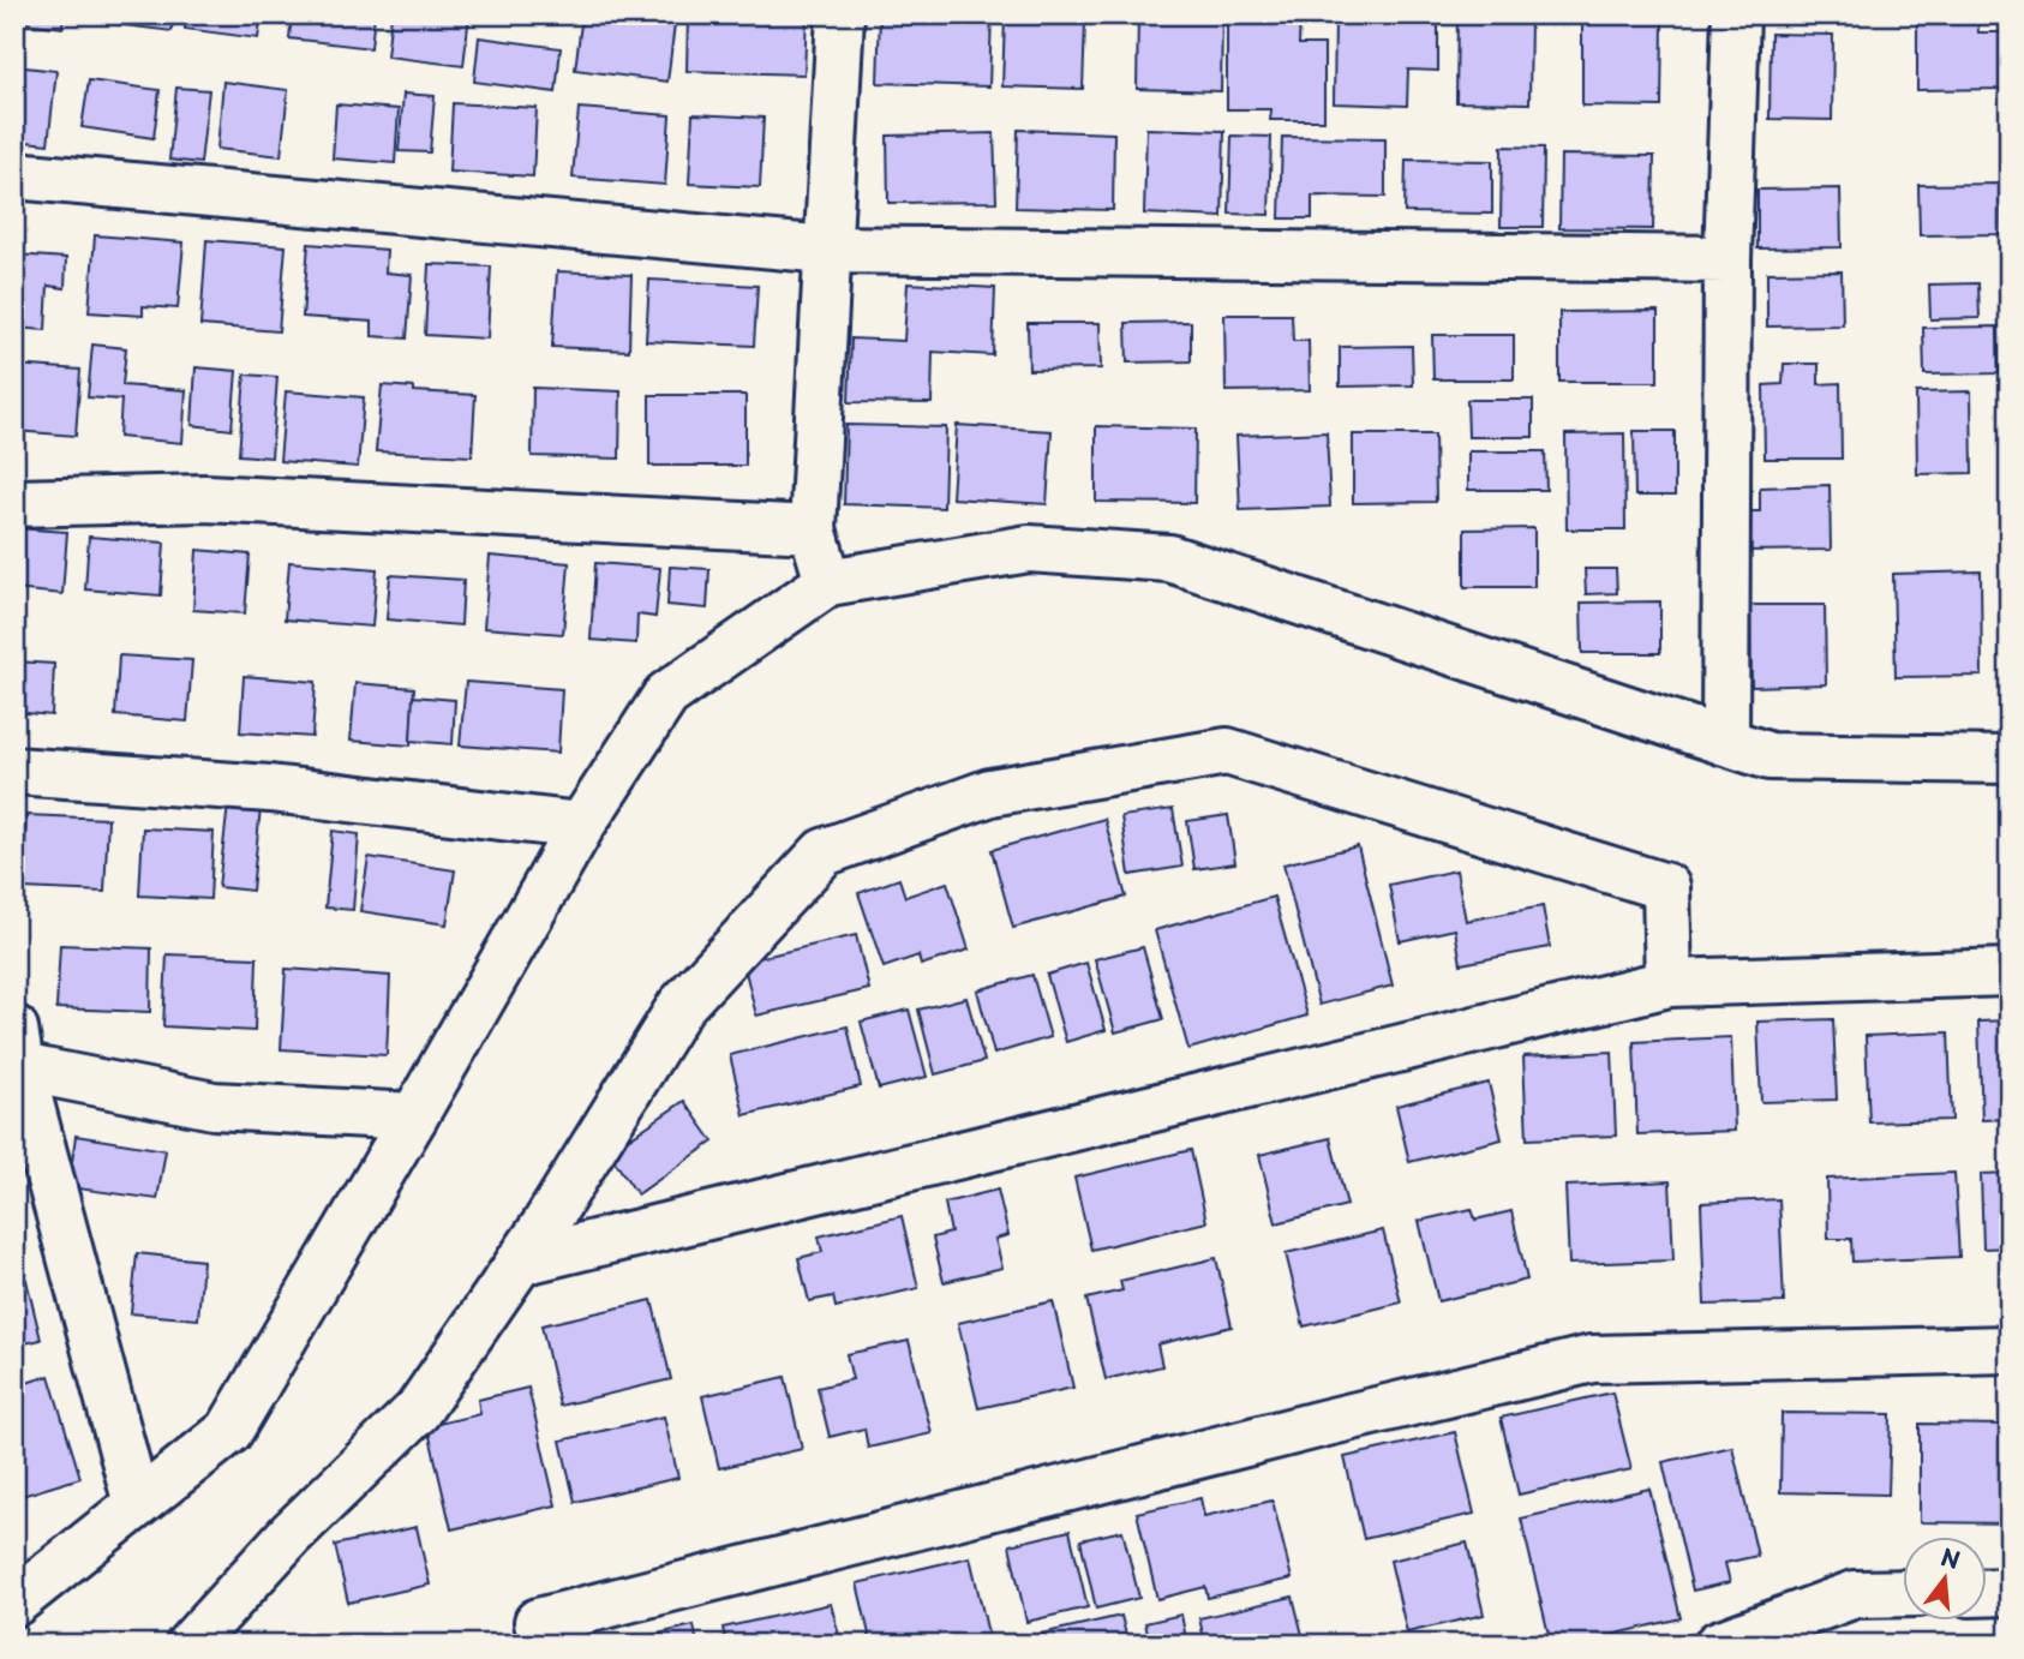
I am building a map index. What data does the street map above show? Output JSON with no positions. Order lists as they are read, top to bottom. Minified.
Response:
{"north":"top"}
